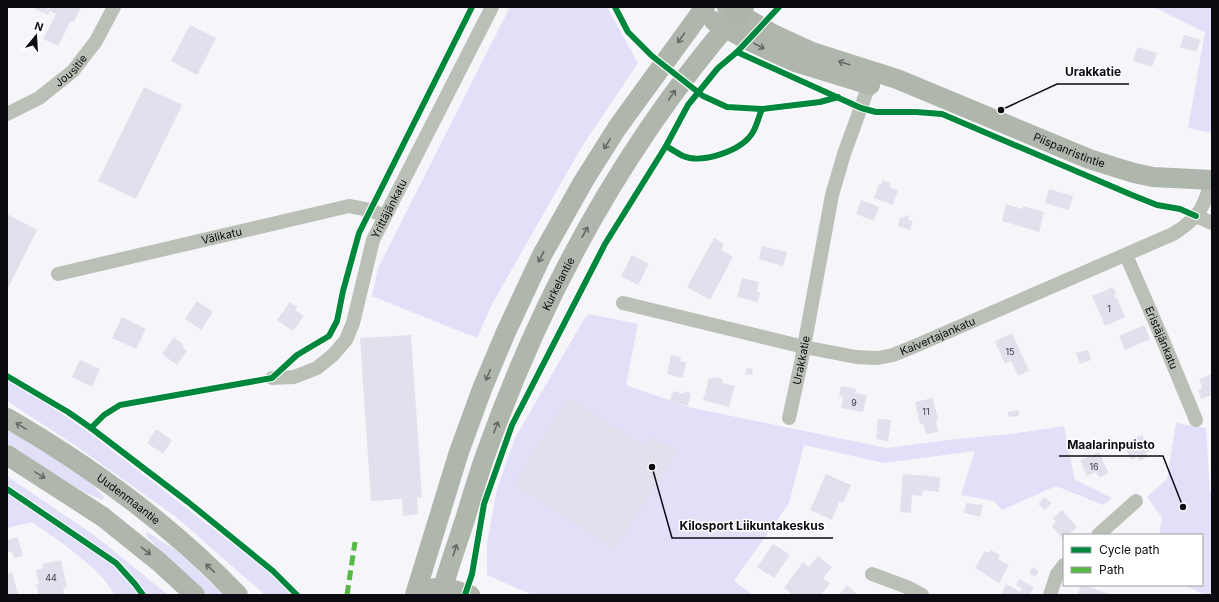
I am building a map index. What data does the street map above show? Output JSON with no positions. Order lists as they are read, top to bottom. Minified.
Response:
{"streets":{"main road":["Piispanristintie","Kurkelantie","Uudenmaantie"],"street":["Jousitie","Yrittäjänkatu","Välikatu","Kaivertajankatu","Eristäjänkatu","Urakkatie"]},"crossings":[["Piispanristintie","Kurkelantie"],["Piispanristintie","Kaivertajankatu"],["Piispanristintie","Urakkatie"],["Yrittäjänkatu","Välikatu"],["Kaivertajankatu","Eristäjänkatu"],["Kaivertajankatu","Urakkatie"]],"places":["Urakkatie","Kilosport Liikuntakeskus","Maalarinpuisto"],"house_numbers":["1","15","9","11","16","44"],"legend":["Cycle path","Path"],"north":"top"}
